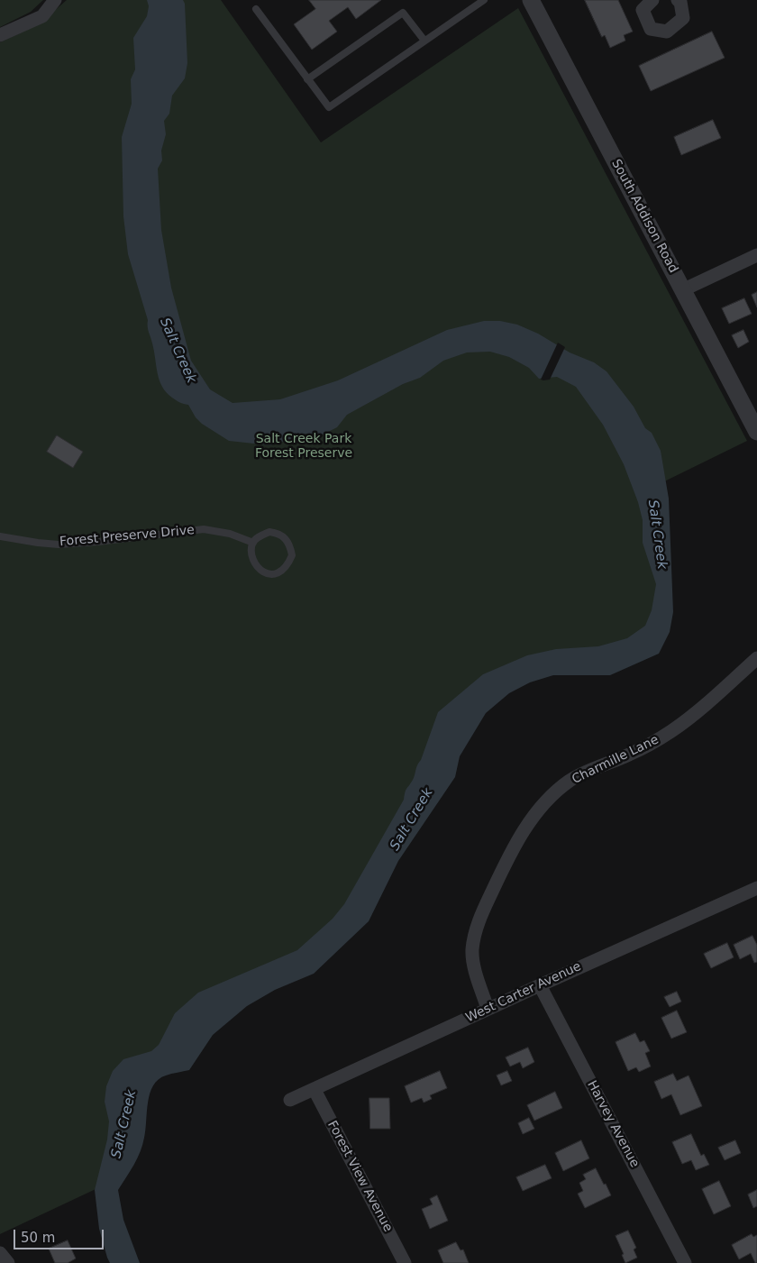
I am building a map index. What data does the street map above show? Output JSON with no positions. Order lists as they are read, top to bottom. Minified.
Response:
{"streets":{"street":["South Addison Road","Charmille Lane","West Carter Avenue","Harvey Avenue","Forest View Avenue"],"lane":["Forest Preserve Drive"]},"crossings":[["Charmille Lane","West Carter Avenue"],["West Carter Avenue","Harvey Avenue"],["West Carter Avenue","Forest View Avenue"]],"water":["Salt Creek"],"parks":["Salt Creek Park Forest Preserve"],"scale_bar":"50 m"}
